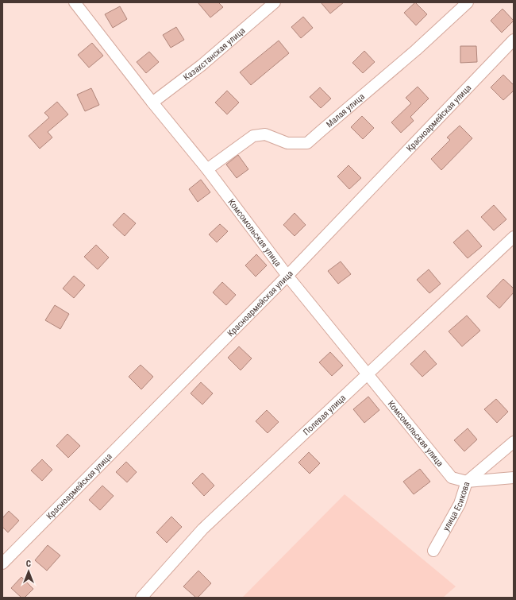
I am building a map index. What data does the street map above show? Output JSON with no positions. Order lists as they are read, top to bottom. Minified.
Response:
{"streets":{"street":["Казахстанская улица","Малая улица","Красноармейская улица","Комсомольская улица","Полевая улица","улица Есикова"]},"crossings":[["Казахстанская улица","Комсомольская улица"],["Малая улица","Комсомольская улица"],["Красноармейская улица","Комсомольская улица"],["Комсомольская улица","Полевая улица"],["Комсомольская улица","улица Есикова"]],"north":"top"}
